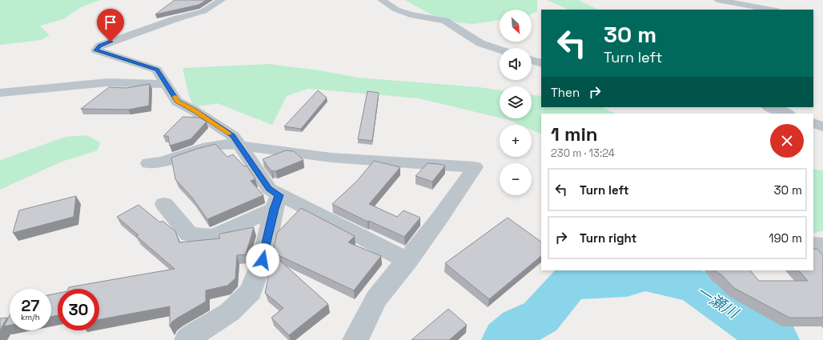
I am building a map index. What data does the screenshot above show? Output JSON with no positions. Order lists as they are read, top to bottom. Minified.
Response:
{"water":["一瀬川"],"north":"bottom right","page":{"map_buttons":["+","−"],"turn":["30 m","Turn left"],"then":"Then","heading":["1 min","230 m · 13:24"],"list":[{"name":"Turn left","value":"30 m"},{"name":"Turn right","value":"190 m"}],"speed":"27 km/h","limit":"30"}}
